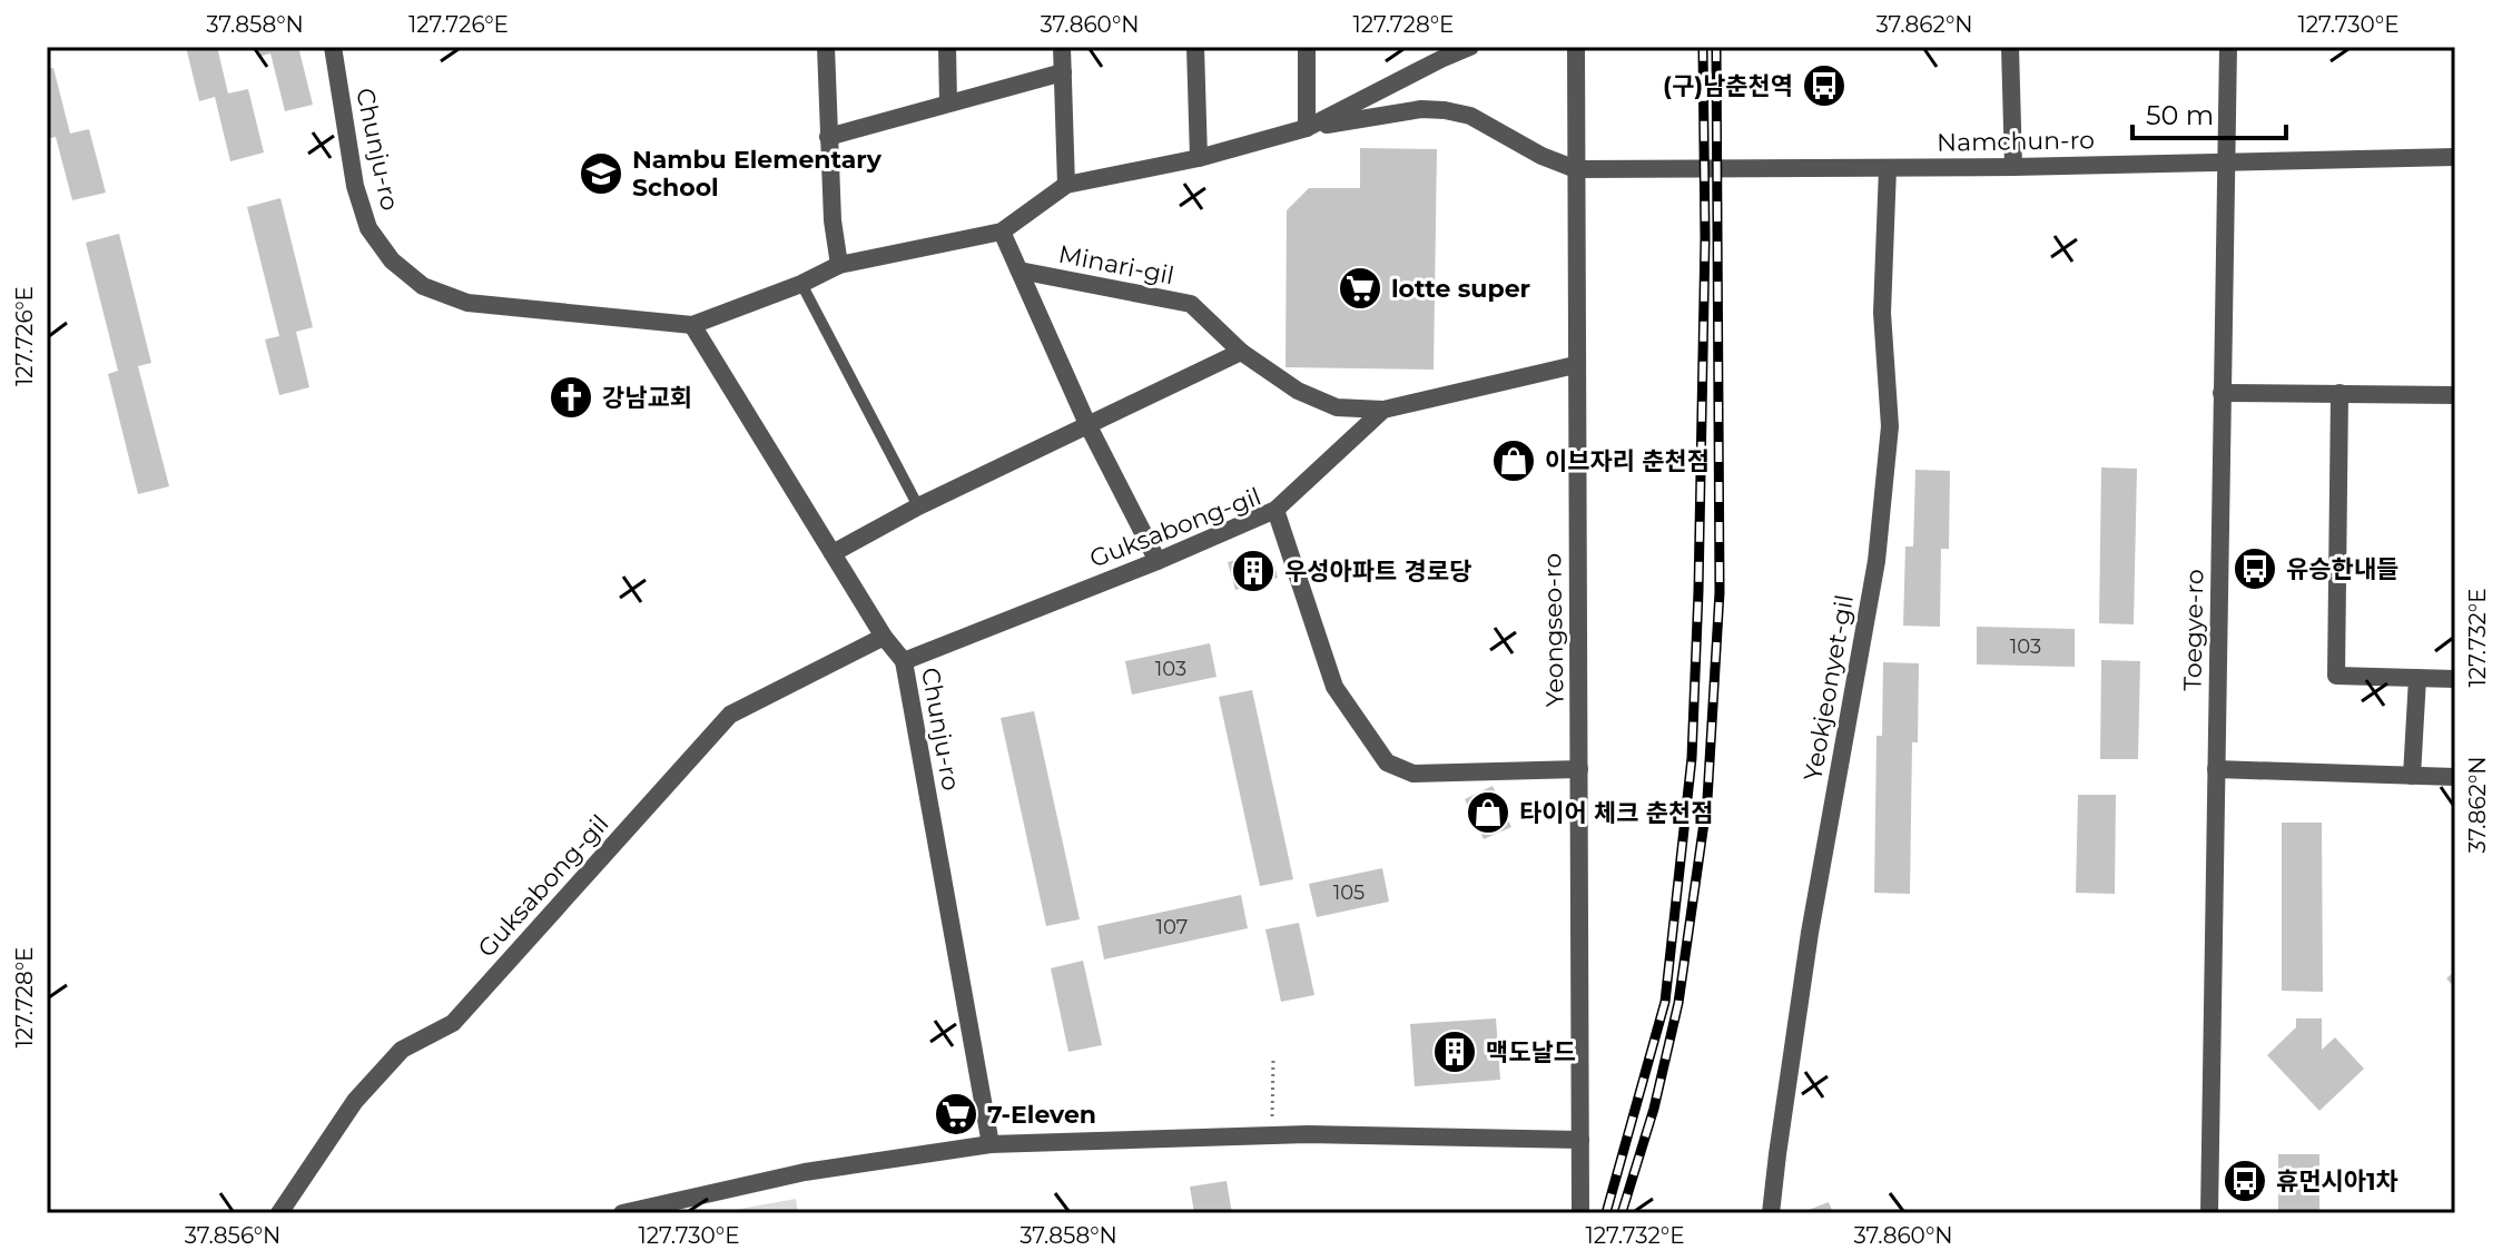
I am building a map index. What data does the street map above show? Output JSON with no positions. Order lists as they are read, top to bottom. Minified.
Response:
{"streets":{"street":["Namchun-ro","Chunju-ro","Minari-gil","Guksabong-gil","Yeongseo-ro","Toegye-ro","Yeokjeonyet-gil"]},"crossings":[["Namchun-ro","Yeongseo-ro"],["Namchun-ro","Toegye-ro"],["Namchun-ro","Yeokjeonyet-gil"],["Chunju-ro","Guksabong-gil"],["Minari-gil","Guksabong-gil"],["Minari-gil","Yeongseo-ro"],["Guksabong-gil","Yeongseo-ro"]],"places":{"bus stop":["(구)남춘천역","유승한내들","휴먼시아1차"],"school or university":["Nambu Elementary School"],"supermarket":["lotte super","7-Eleven"],"church":["강남교회"],"shop":["이브자리 춘천점","타이어 체크 춘천점"],"building":["우성아파트 경로당","맥도날드"]},"house_numbers":["103","103","105","107"],"scale_bar":"50 m","coordinates":["37.858°N","127.726°E","37.860°N","127.728°E","37.862°N","127.730°E","127.732°E","37.856°N"]}
